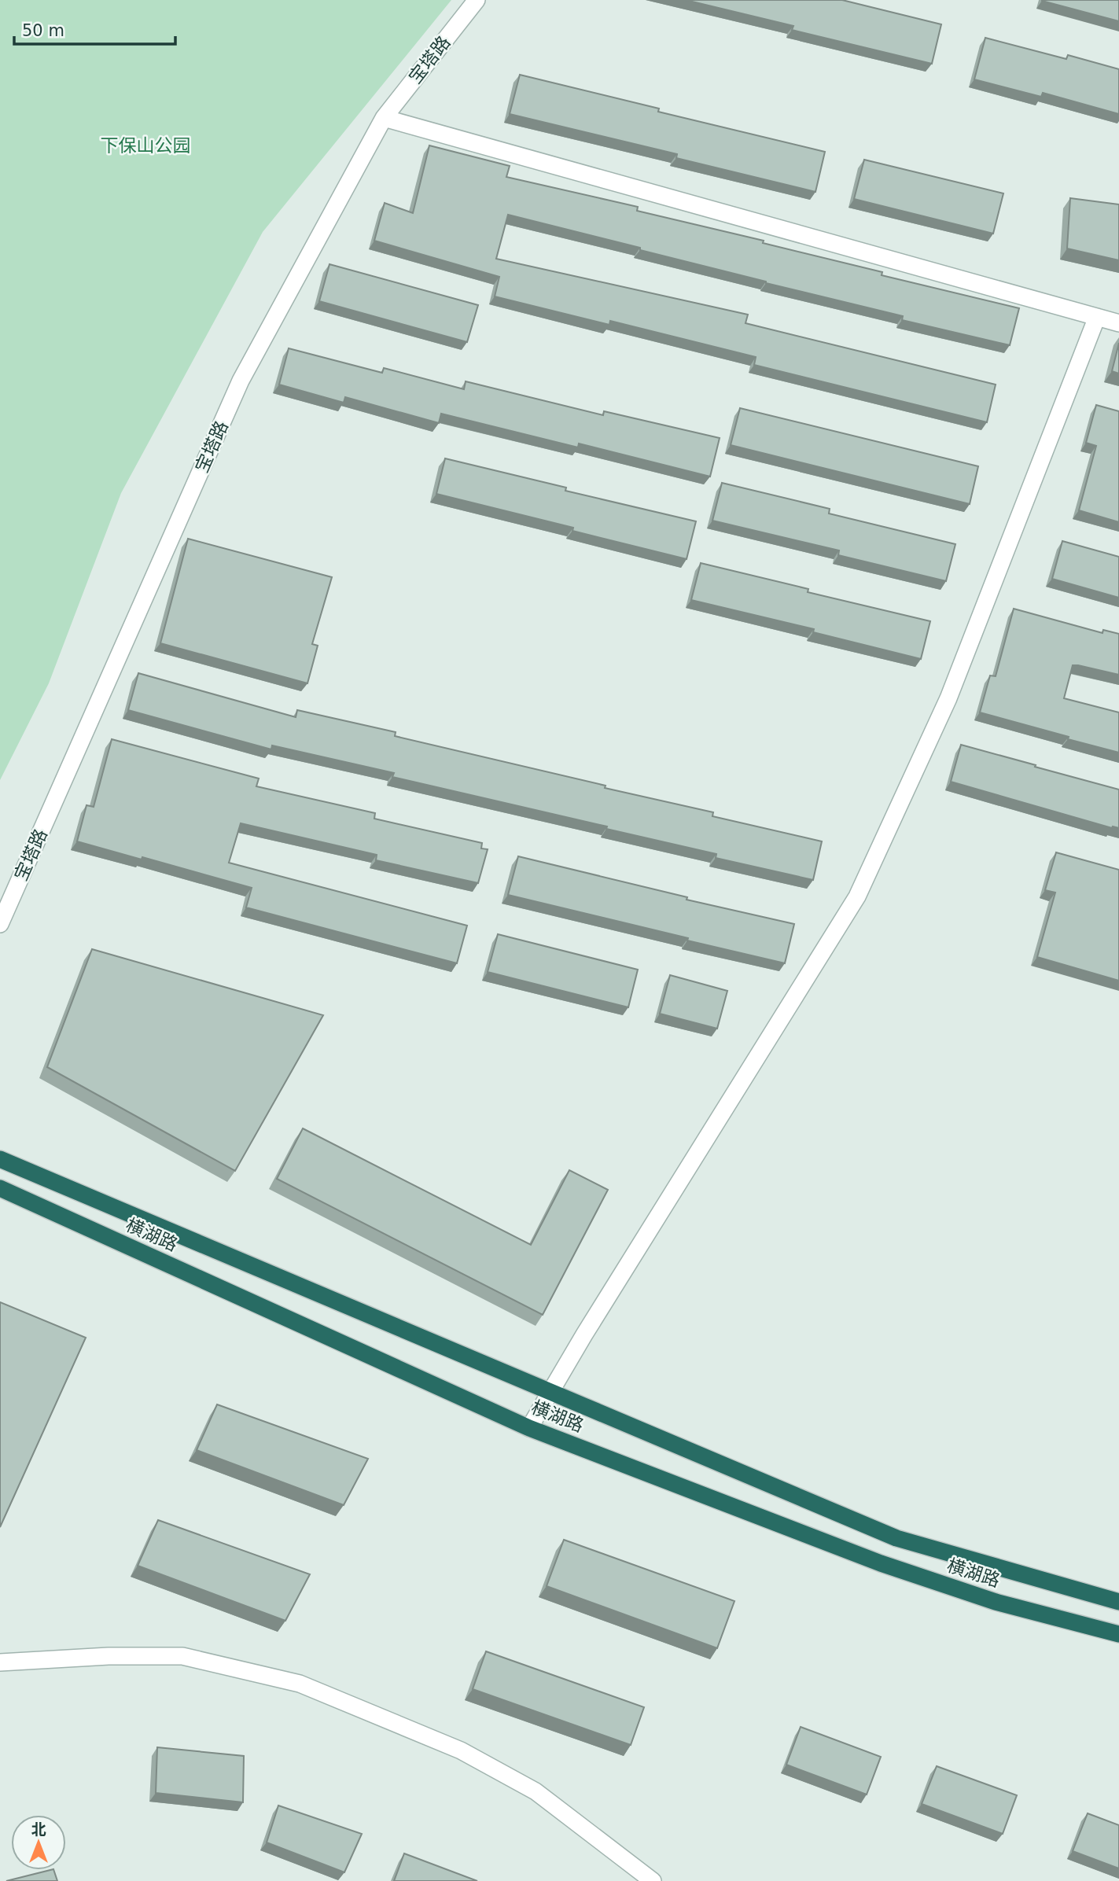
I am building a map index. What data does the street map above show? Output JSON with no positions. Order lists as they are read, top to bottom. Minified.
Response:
{"streets":{"highway":["横湖路"],"street":["宝塔路"]},"parks":["下保山公园"],"scale_bar":"50 m","north":"top"}
